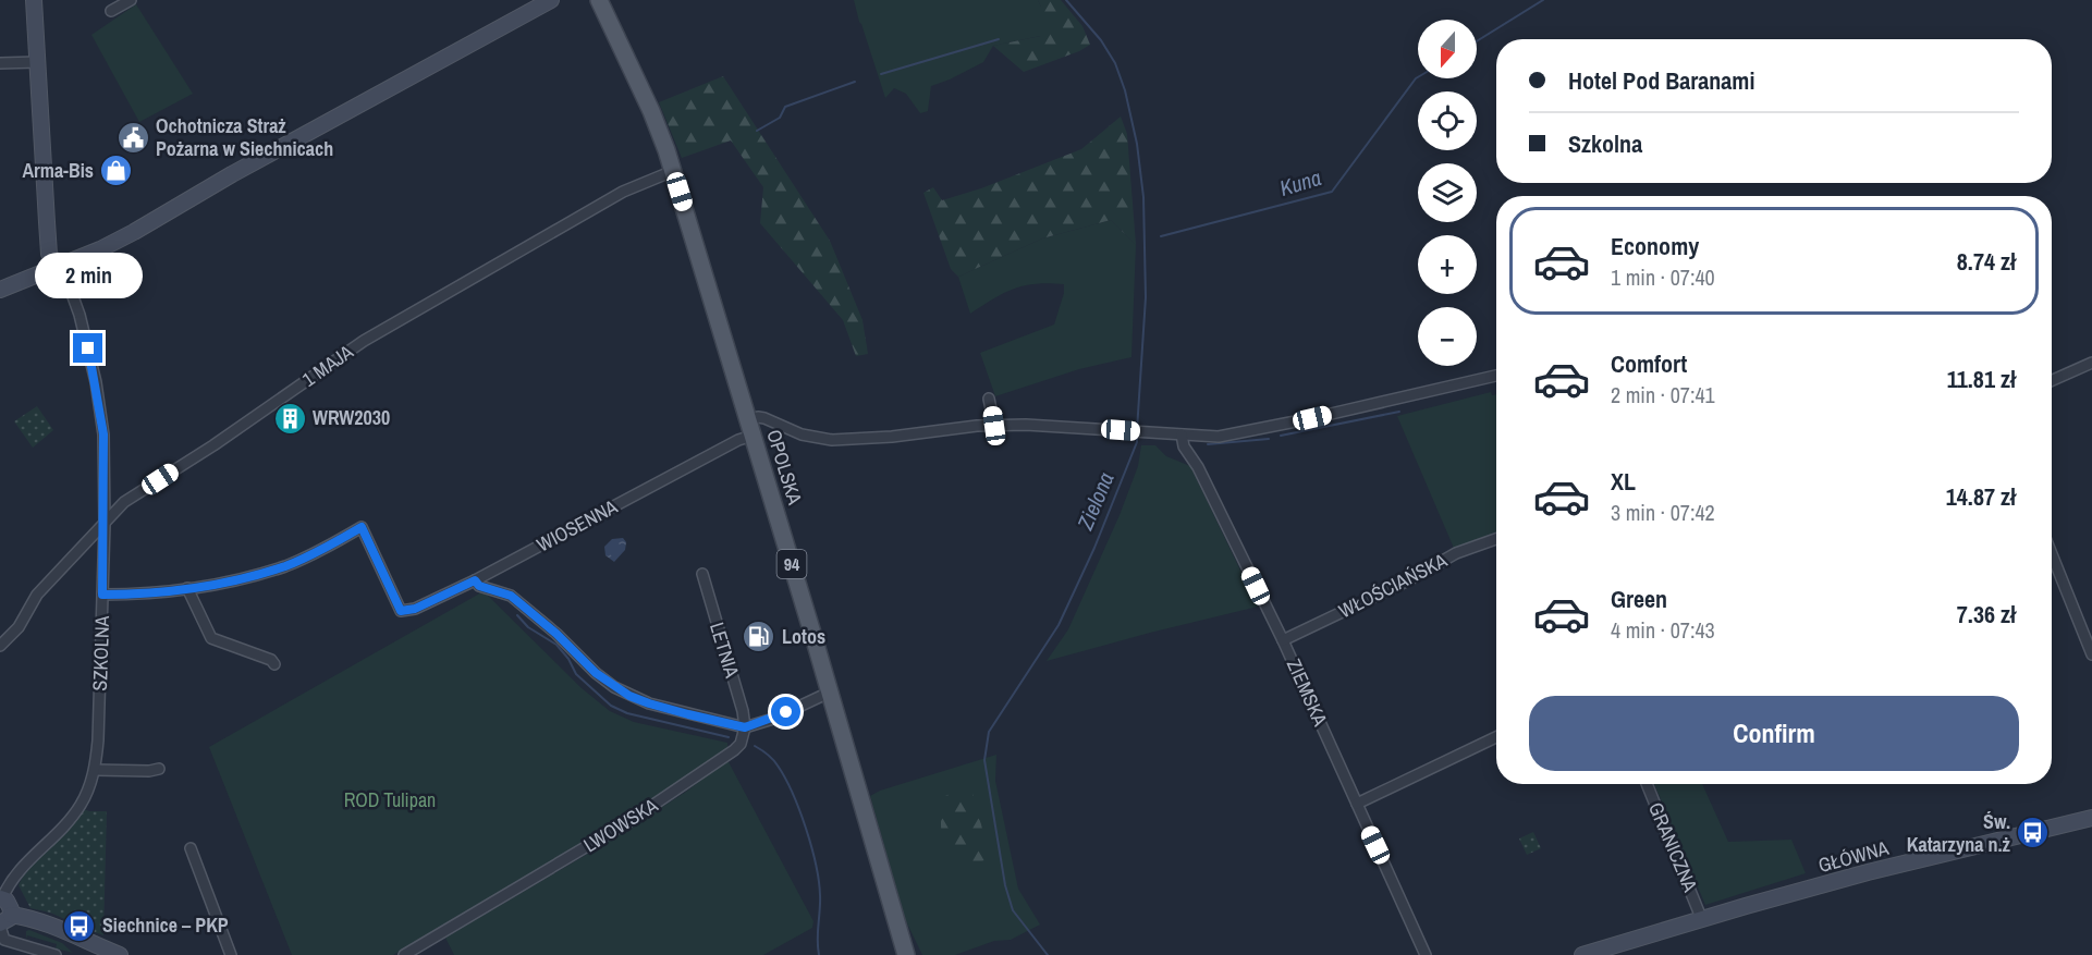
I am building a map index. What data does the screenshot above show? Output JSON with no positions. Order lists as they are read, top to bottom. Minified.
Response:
{"streets":{"main road":["OPOLSKA","94"],"street":["1 MAJA","WIOSENNA","WŁOŚCIAŃSKA","LETNIA","SZKOLNA","ZIEMSKA","LWOWSKA","GRANICZNA","GŁÓWNA"]},"crossings":[["1 MAJA","OPOLSKA"],["1 MAJA","SZKOLNA"],["OPOLSKA","WIOSENNA"],["WŁOŚCIAŃSKA","ZIEMSKA"],["LETNIA","LWOWSKA"],["GRANICZNA","GŁÓWNA"]],"water":["Kuna","Zielona"],"parks":["ROD Tulipan"],"places":{"public building":["Ochotnicza Straż Pożarna w Siechnicach"],"shop":["Arma-Bis"],"building":["WRW2030"],"fuel station":["Lotos"],"bus stop":["Św. Katarzyna n.ż","Siechnice – PKP"]},"north":"bottom","page":{"map_buttons":["+","−"],"banner":["Hotel Pod Baranami","Szkolna"],"list":[{"name":"Economy","note":"1 min · 07:40","value":"8.74 zł"},{"name":"Comfort","note":"2 min · 07:41","value":"11.81 zł"},{"name":"XL","note":"3 min · 07:42","value":"14.87 zł"},{"name":"Green","note":"4 min · 07:43","value":"7.36 zł"}],"bubble":"2 min","buttons":"Confirm"}}
